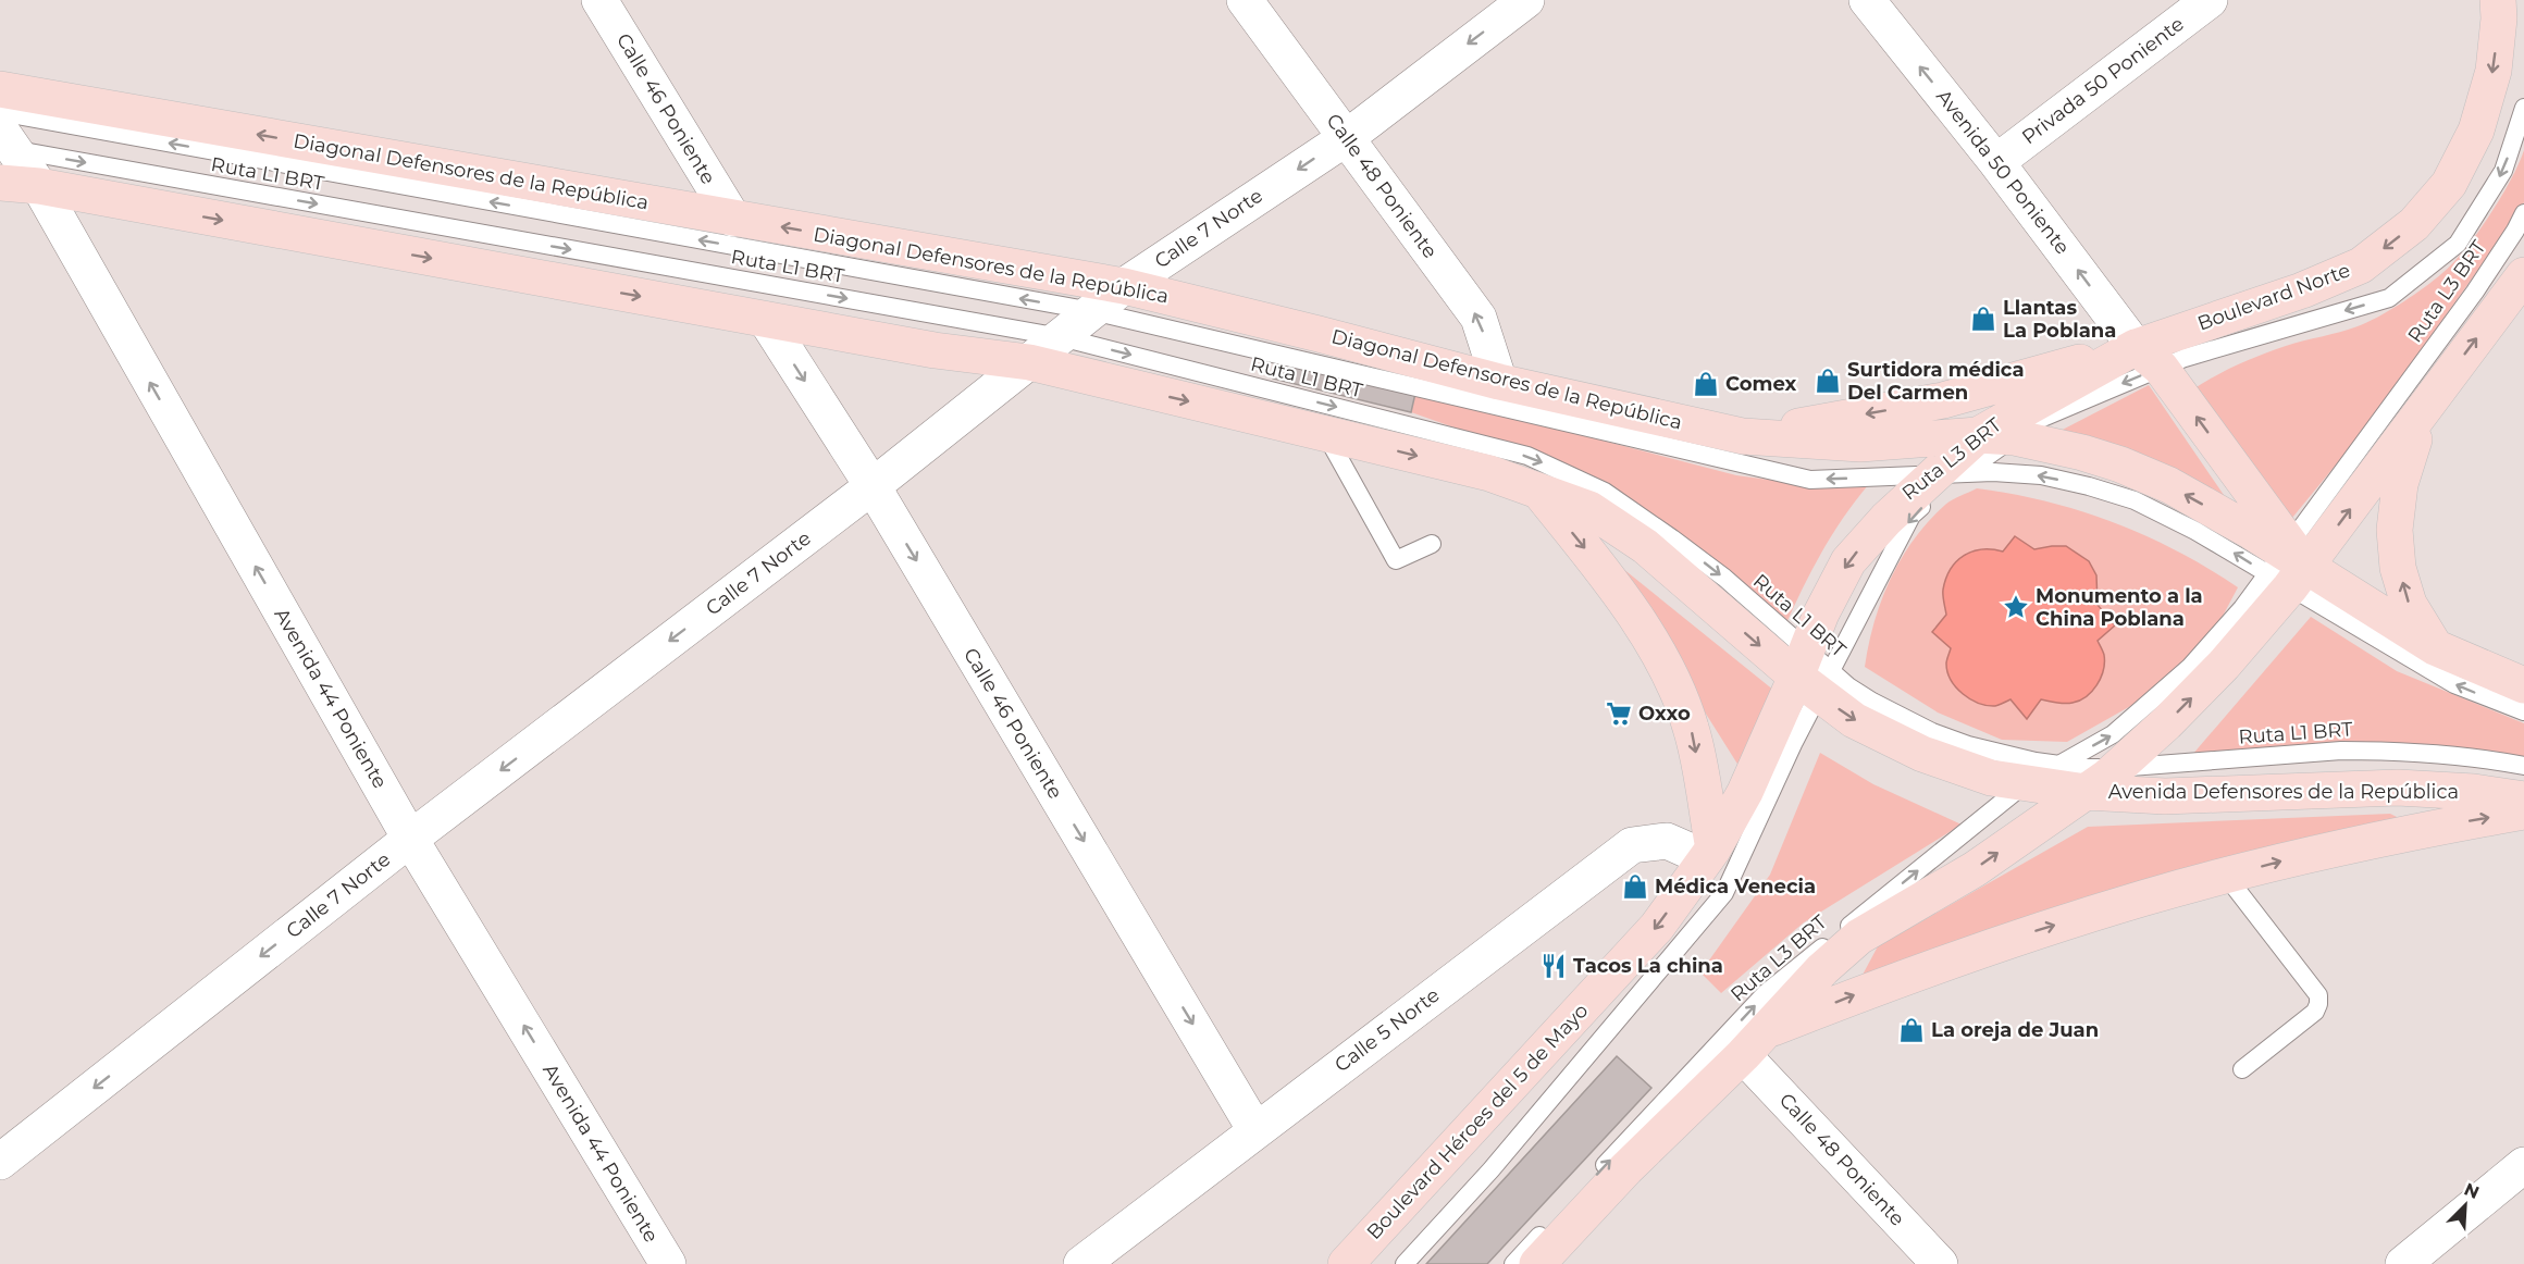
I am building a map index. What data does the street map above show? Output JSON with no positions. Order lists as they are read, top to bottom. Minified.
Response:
{"streets":{"main road":["Diagonal Defensores de la República","Boulevard Norte","Avenida Defensores de la República","Boulevard Héroes del 5 de Mayo"],"street":["Privada 50 Poniente","Calle 46 Poniente","Avenida 50 Poniente","Calle 48 Poniente","Calle 7 Norte","Avenida 44 Poniente","Calle 5 Norte"],"lane":["Ruta L1 BRT","Ruta L3 BRT"]},"crossings":[["Privada 50 Poniente","Avenida 50 Poniente"],["Calle 46 Poniente","Diagonal Defensores de la República"],["Calle 46 Poniente","Calle 7 Norte"],["Calle 46 Poniente","Calle 5 Norte"],["Diagonal Defensores de la República","Calle 48 Poniente"],["Diagonal Defensores de la República","Calle 7 Norte"],["Diagonal Defensores de la República","Boulevard Norte"],["Diagonal Defensores de la República","Boulevard Héroes del 5 de Mayo"],["Avenida 50 Poniente","Ruta L3 BRT"],["Avenida 50 Poniente","Boulevard Norte"],["Ruta L1 BRT","Calle 7 Norte"],["Ruta L1 BRT","Ruta L3 BRT"],["Ruta L1 BRT","Avenida 44 Poniente"],["Ruta L1 BRT","Avenida Defensores de la República"],["Ruta L1 BRT","Boulevard Héroes del 5 de Mayo"],["Calle 48 Poniente","Calle 7 Norte"],["Calle 7 Norte","Avenida 44 Poniente"],["Ruta L3 BRT","Boulevard Norte"],["Ruta L3 BRT","Avenida Defensores de la República"],["Ruta L3 BRT","Boulevard Héroes del 5 de Mayo"],["Boulevard Norte","Boulevard Héroes del 5 de Mayo"],["Avenida Defensores de la República","Boulevard Héroes del 5 de Mayo"],["Calle 5 Norte","Boulevard Héroes del 5 de Mayo"]],"one_way":["Calle 46 Poniente","Avenida 50 Poniente","Calle 48 Poniente","Calle 7 Norte","Avenida 44 Poniente"],"places":{"shop":["Llantas La Poblana","Surtidora médica Del Carmen","Comex","Médica Venecia","La oreja de Juan"],"place":["Monumento a la China Poblana"],"supermarket":["Oxxo"],"restaurant":["Tacos La china"]},"north":"top right"}
